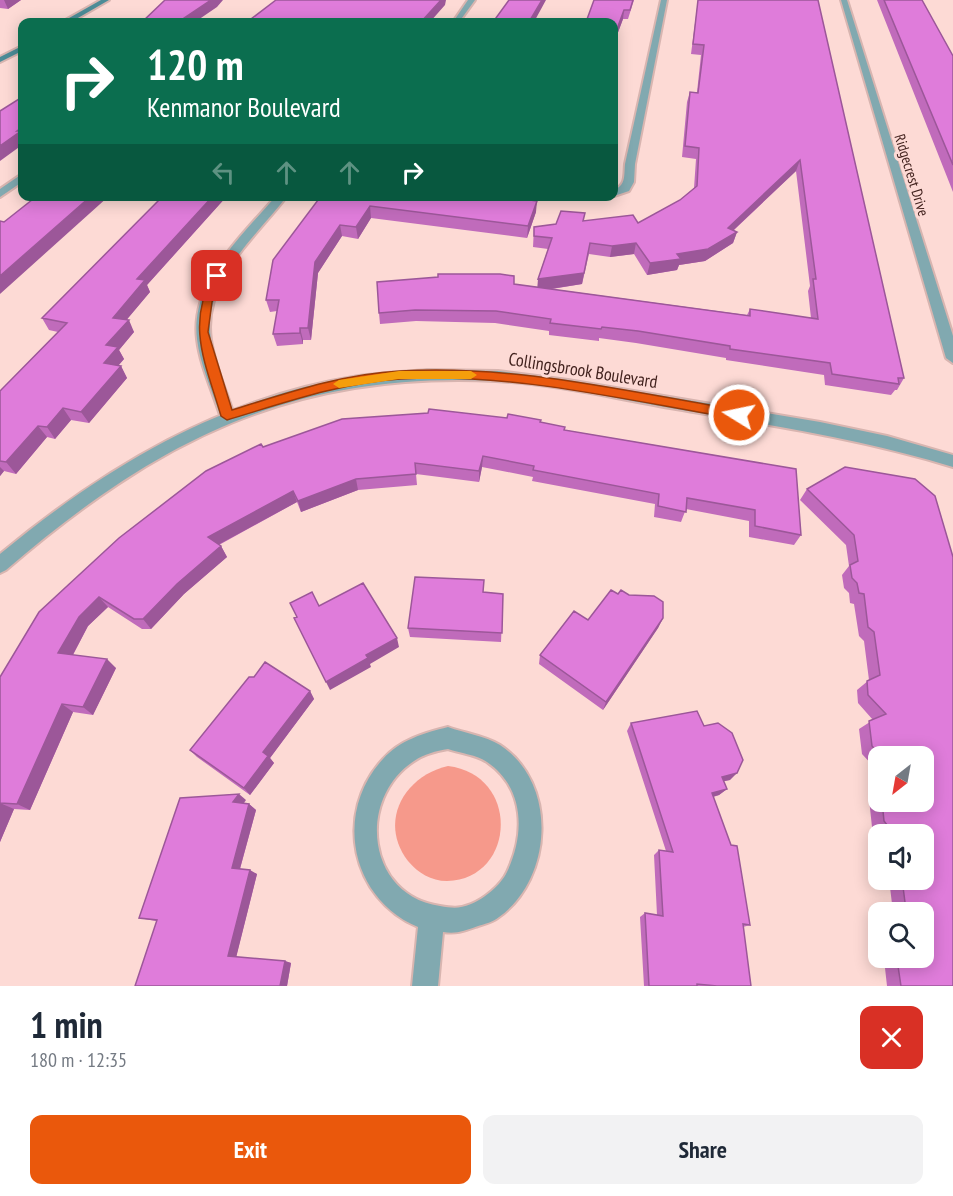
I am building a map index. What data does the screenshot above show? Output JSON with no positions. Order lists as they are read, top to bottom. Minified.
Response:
{"streets":{"street":["Ridgecrest Drive","Collingsbrook Boulevard"]},"north":"bottom left","page":{"turn":["120 m","Kenmanor Boulevard"],"heading":["1 min","180 m · 12:35"],"buttons":["Exit","Share"]}}
